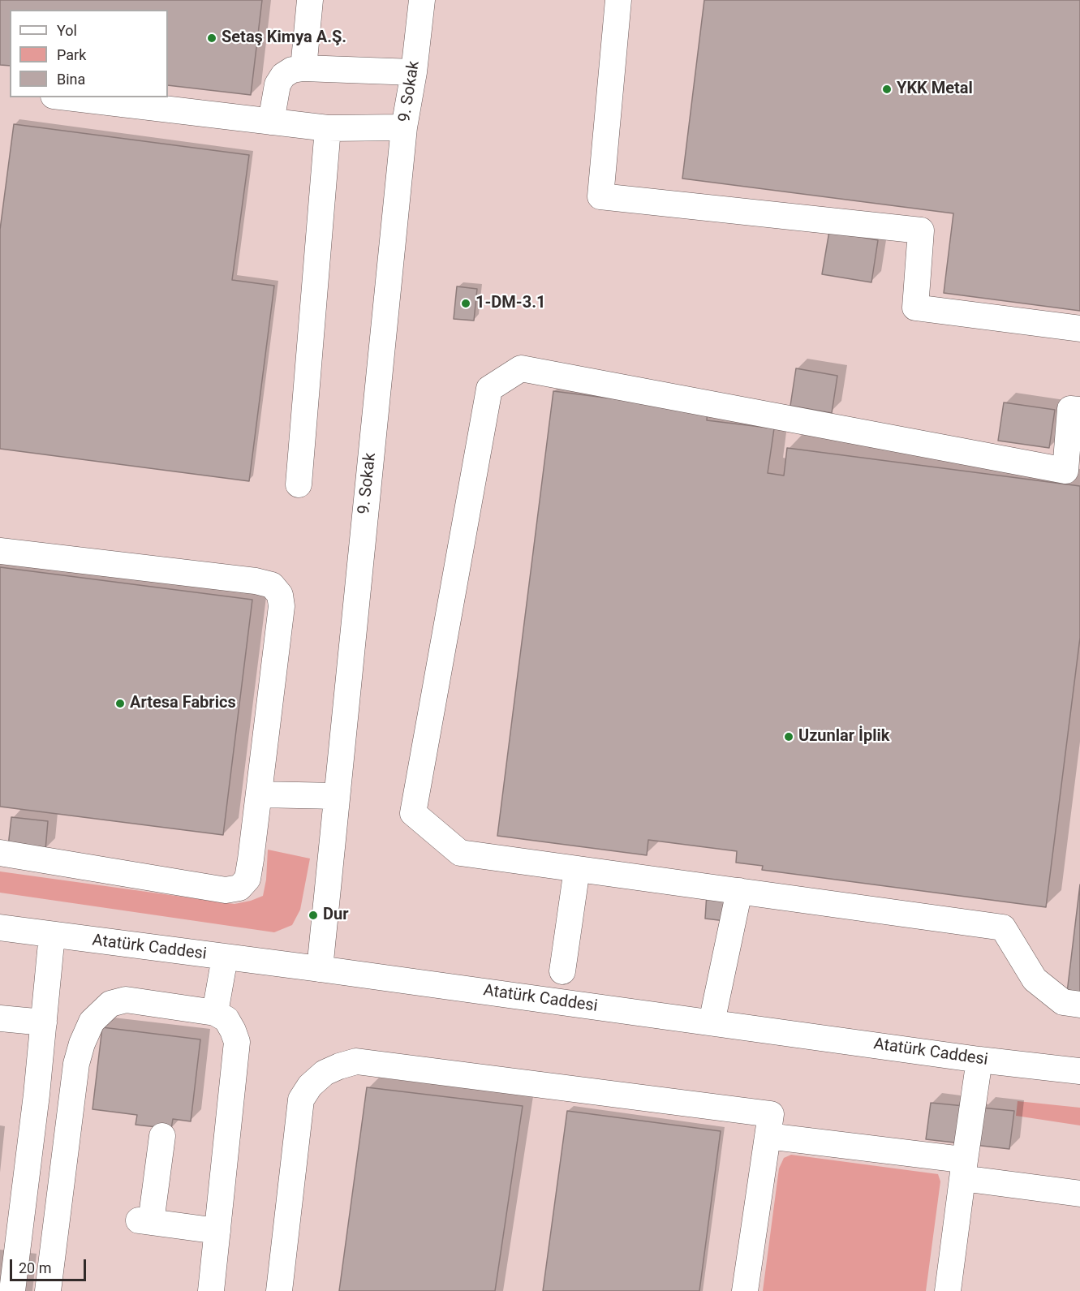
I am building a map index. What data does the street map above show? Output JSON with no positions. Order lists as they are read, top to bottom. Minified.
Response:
{"streets":{"street":["9. Sokak","Atatürk Caddesi"]},"crossings":[["9. Sokak","Atatürk Caddesi"]],"places":["Setaş Kimya A.Ş.","YKK Metal","1-DM-3.1","Artesa Fabrics","Uzunlar İplik","Dur"],"legend":["Yol","Park","Bina"],"scale_bar":"20 m"}
